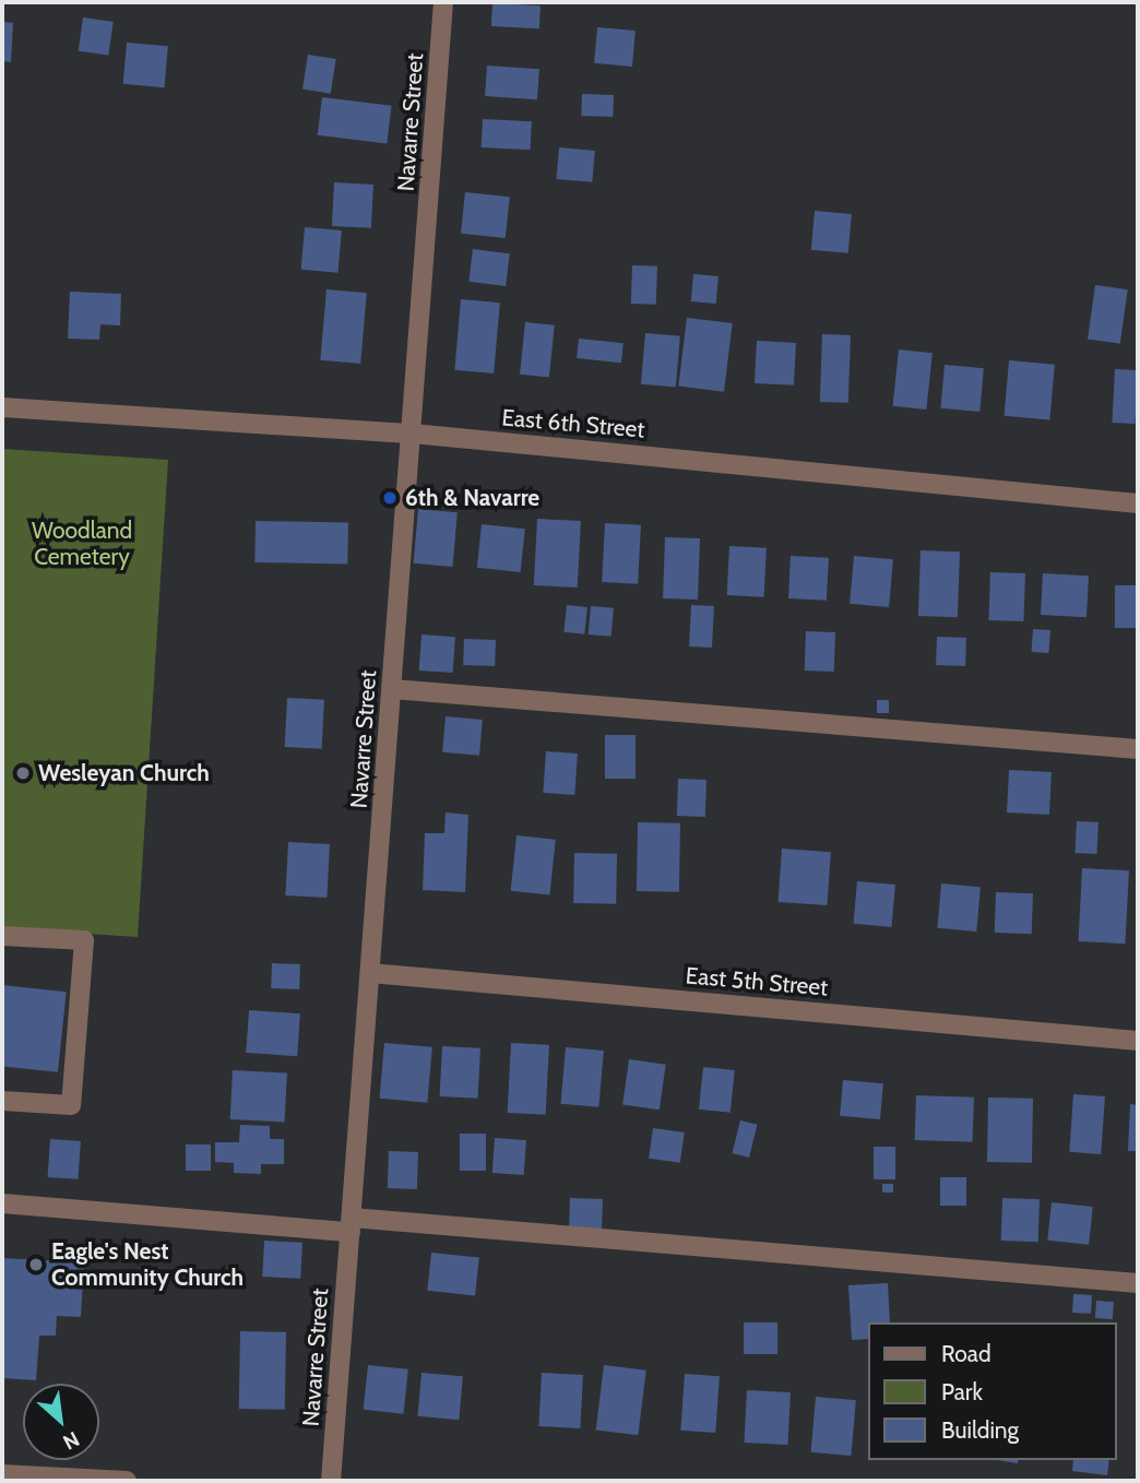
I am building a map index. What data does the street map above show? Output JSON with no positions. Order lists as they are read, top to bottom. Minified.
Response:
{"streets":{"street":["Navarre Street","East 6th Street","East 5th Street"]},"crossings":[["Navarre Street","East 6th Street"],["Navarre Street","East 5th Street"]],"parks":["Woodland Cemetery"],"places":["6th & Navarre","Wesleyan Church","Eagle's Nest Community Church"],"legend":["Road","Park","Building"],"north":"bottom right"}
